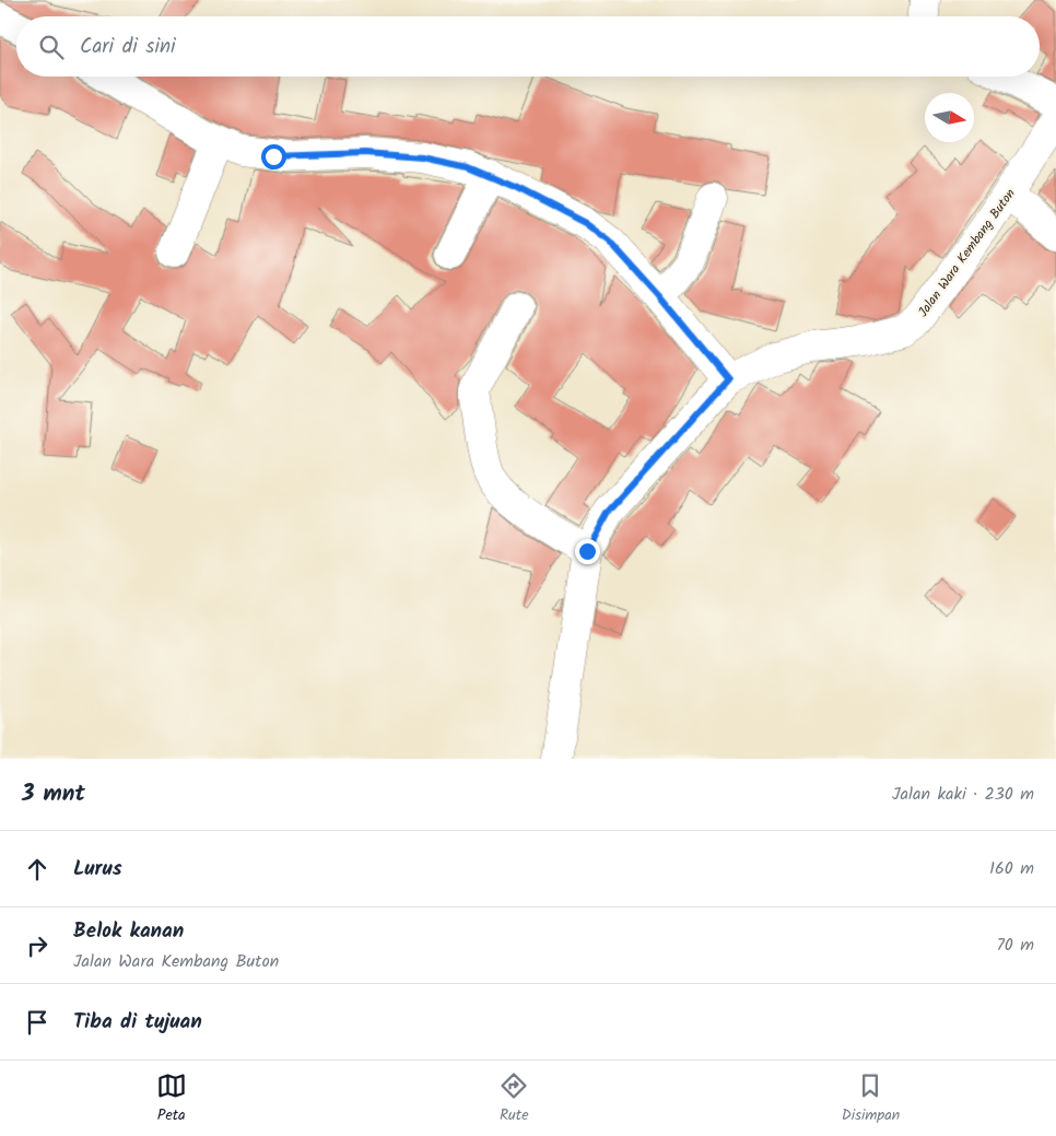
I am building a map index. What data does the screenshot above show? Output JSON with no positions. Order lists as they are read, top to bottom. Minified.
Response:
{"streets":{"street":["Jalan Wara Kembang Buton"]},"north":"right","page":{"search":"Cari di sini","heading":["3 mnt","Jalan kaki · 230 m"],"list":[["Lurus","160 m"],["Belok kanan","Jalan Wara Kembang Buton","70 m"],"Tiba di tujuan"],"nav":["Peta","Rute","Disimpan"]}}
